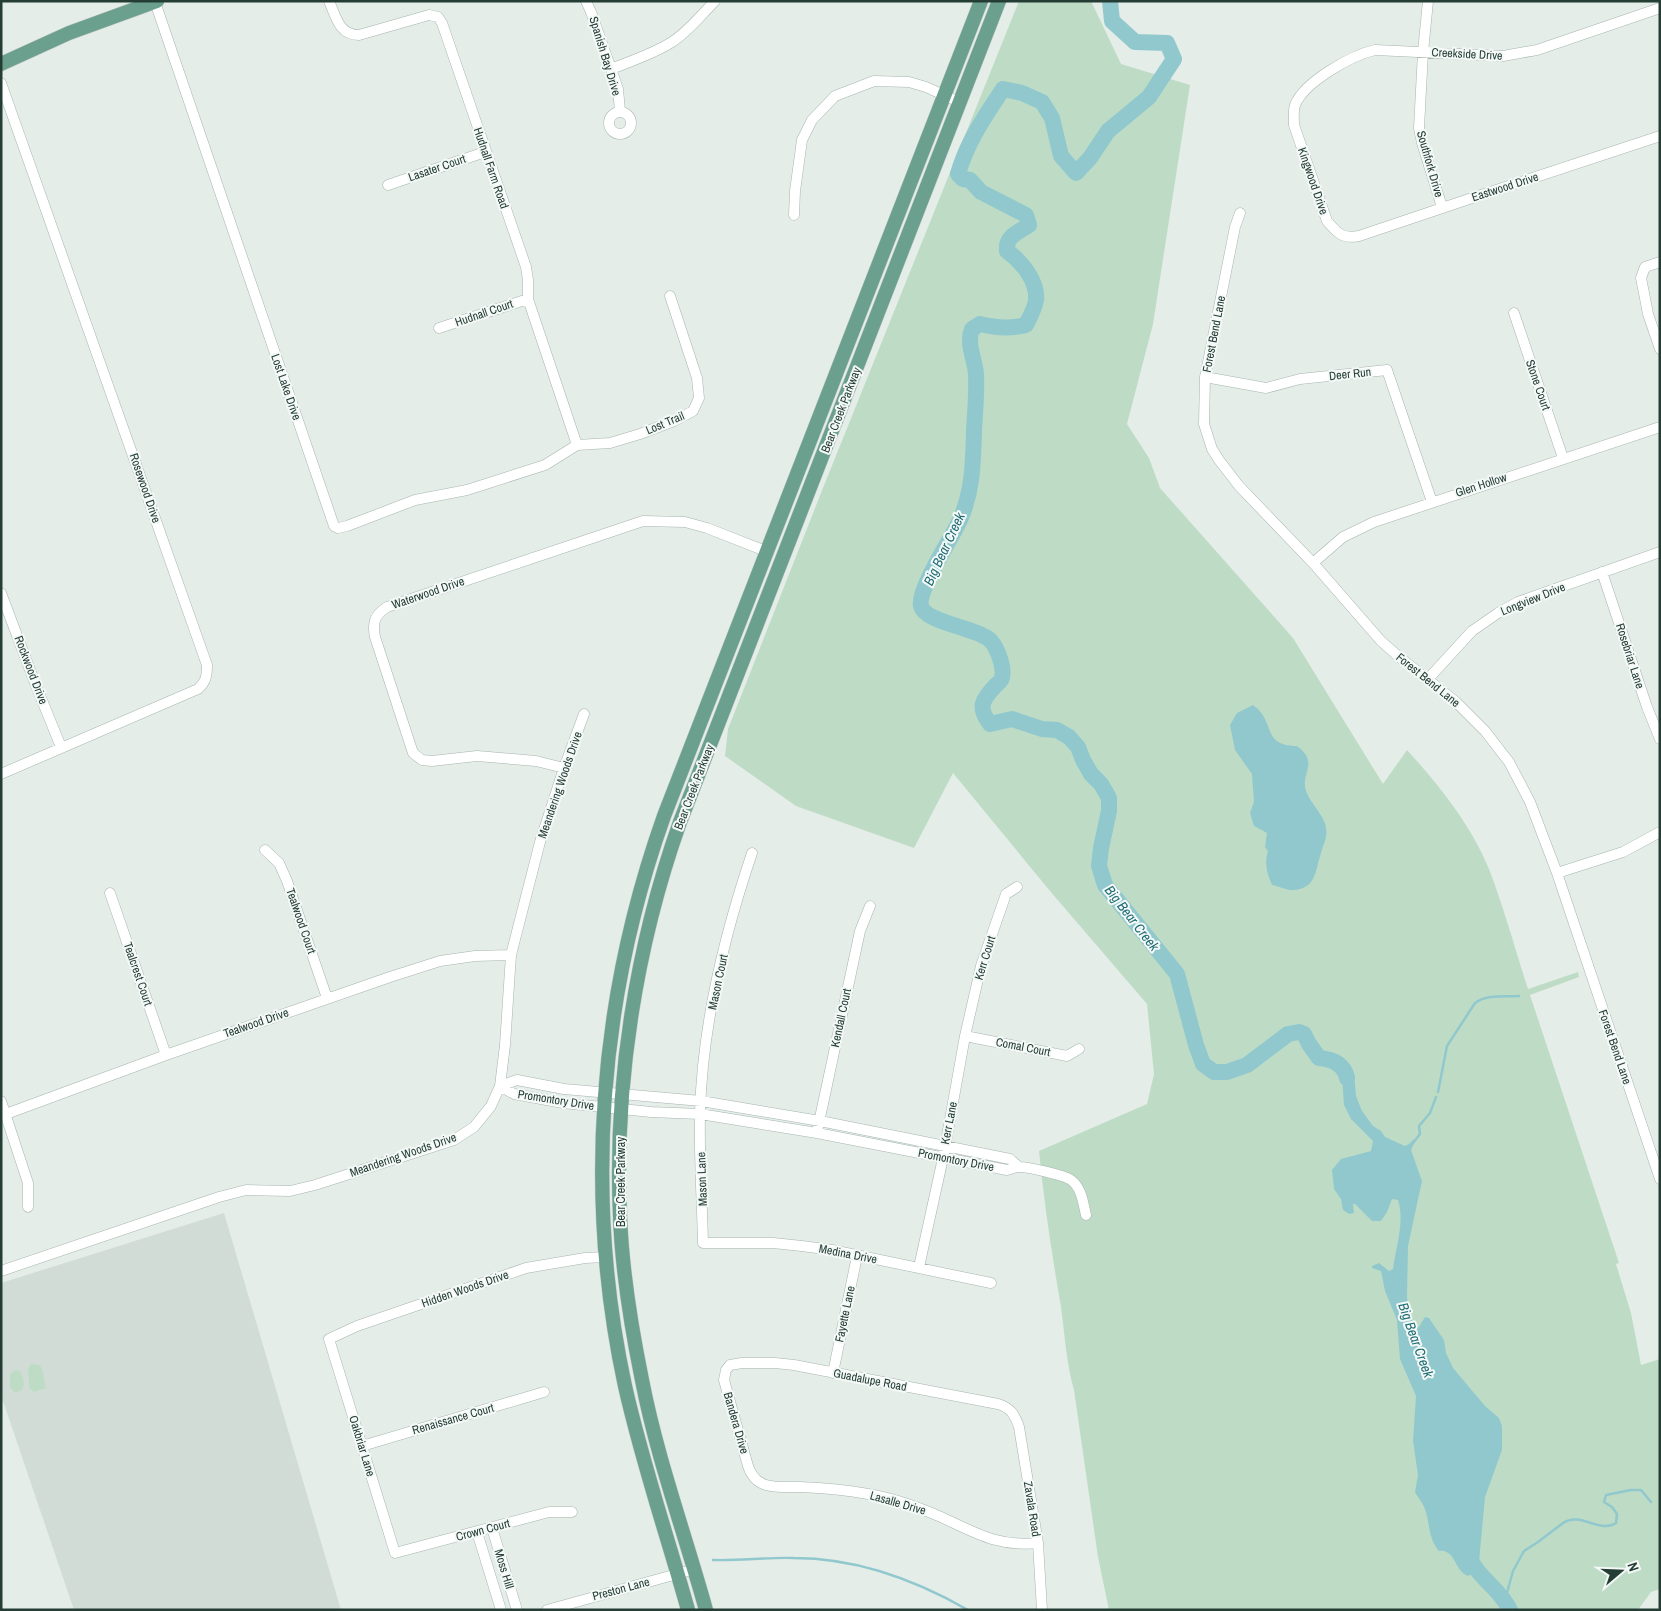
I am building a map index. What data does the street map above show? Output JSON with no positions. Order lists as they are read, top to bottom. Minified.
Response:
{"streets":{"main road":["Bear Creek Parkway"],"street":["Creekside Drive","Spanish Bay Drive","Southfork Drive","Lasater Court","Hudnall Farm Road","Kingwood Drive","Eastwood Drive","Hudnall Court","Forest Bend Lane","Deer Run","Stone Court","Lost Lake Drive","Lost Trail","Glen Hollow","Rosewood Drive","Waterwood Drive","Longview Drive","Rosebriar Lane","Rockwood Drive","Meandering Woods Drive","Tealwood Court","Kerr Court","Tealcrest Court","Mason Court","Kendall Court","Tealwood Drive","Comal Court","Promontory Drive","Kerr Lane","Mason Lane","Medina Drive","Hidden Woods Drive","Fayette Lane","Guadalupe Road","Renaissance Court","Bandera Drive","Oakbriar Lane","Lasalle Drive","Zavala Road","Crown Court","Moss Hill","Preston Lane"]},"crossings":[["Creekside Drive","Southfork Drive"],["Creekside Drive","Kingwood Drive"],["Southfork Drive","Eastwood Drive"],["Lasater Court","Hudnall Farm Road"],["Hudnall Farm Road","Hudnall Court"],["Hudnall Farm Road","Lost Lake Drive"],["Hudnall Farm Road","Lost Trail"],["Kingwood Drive","Eastwood Drive"],["Forest Bend Lane","Deer Run"],["Forest Bend Lane","Glen Hollow"],["Forest Bend Lane","Longview Drive"],["Deer Run","Glen Hollow"],["Stone Court","Glen Hollow"],["Lost Lake Drive","Lost Trail"],["Bear Creek Parkway","Waterwood Drive"],["Bear Creek Parkway","Promontory Drive"],["Bear Creek Parkway","Hidden Woods Drive"],["Bear Creek Parkway","Preston Lane"],["Rosewood Drive","Rockwood Drive"],["Waterwood Drive","Meandering Woods Drive"],["Longview Drive","Rosebriar Lane"],["Meandering Woods Drive","Tealwood Drive"],["Meandering Woods Drive","Promontory Drive"],["Tealwood Court","Tealwood Drive"],["Kerr Court","Comal Court"],["Kerr Court","Kerr Lane"],["Tealcrest Court","Tealwood Drive"],["Mason Court","Promontory Drive"],["Mason Court","Mason Lane"],["Kendall Court","Promontory Drive"],["Comal Court","Kerr Lane"],["Promontory Drive","Kerr Lane"],["Promontory Drive","Mason Lane"],["Kerr Lane","Medina Drive"],["Mason Lane","Medina Drive"],["Medina Drive","Fayette Lane"],["Hidden Woods Drive","Oakbriar Lane"],["Fayette Lane","Guadalupe Road"],["Guadalupe Road","Bandera Drive"],["Guadalupe Road","Zavala Road"],["Renaissance Court","Oakbriar Lane"],["Bandera Drive","Lasalle Drive"],["Oakbriar Lane","Crown Court"],["Lasalle Drive","Zavala Road"],["Crown Court","Moss Hill"]],"water":["Big Bear Creek"],"north":"right"}
